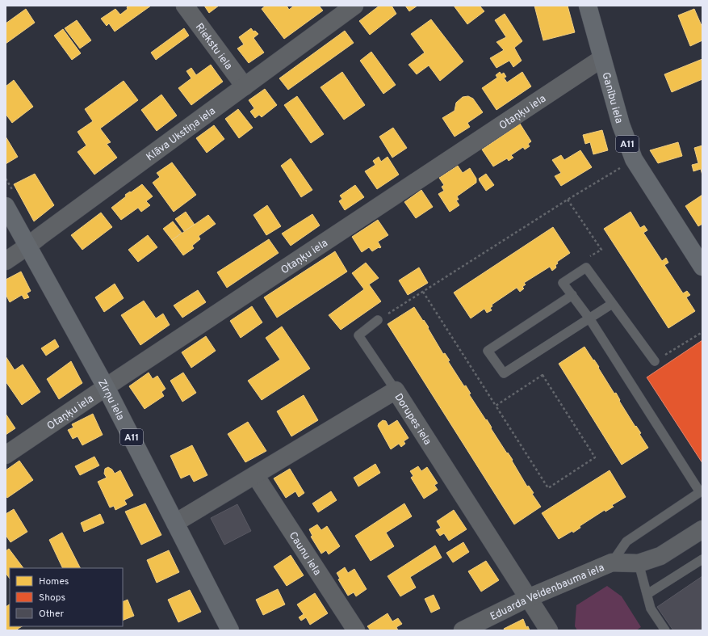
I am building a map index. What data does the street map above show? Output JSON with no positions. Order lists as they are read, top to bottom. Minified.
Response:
{"streets":{"highway":["Ganību iela","A11","Zirņu iela"],"street":["Riekstu iela","Otaņķu iela","Klāva Ukstiņa iela","Dorupes iela","Caunu iela","Eduarda Veidenbauma iela"]},"crossings":[["Riekstu iela","Klāva Ukstiņa iela"],["Ganību iela","Otaņķu iela"],["Otaņķu iela","Zirņu iela"],["Klāva Ukstiņa iela","Zirņu iela"],["Zirņu iela","Dorupes iela"],["Dorupes iela","Caunu iela"],["Dorupes iela","Eduarda Veidenbauma iela"]],"legend":["Homes","Shops","Other"]}
